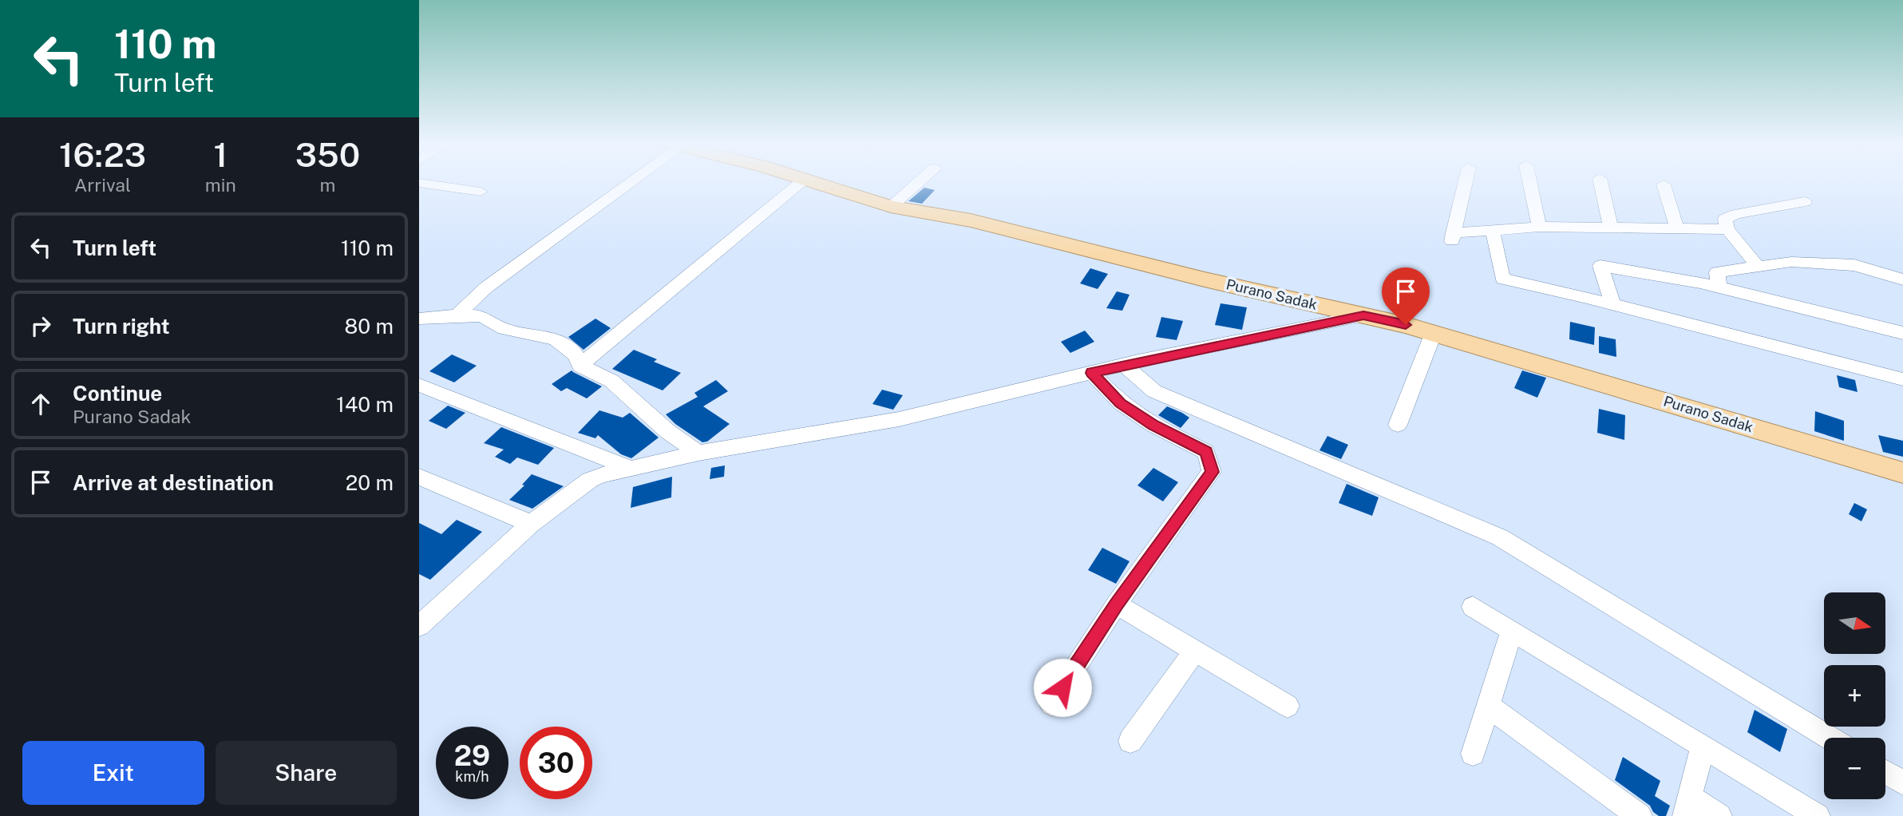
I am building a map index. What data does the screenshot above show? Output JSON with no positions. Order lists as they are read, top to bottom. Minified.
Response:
{"streets":{"main road":["Purano Sadak"]},"north":"right","page":{"turn":["110 m","Turn left"],"eta":["16:23","Arrival","1","min","350","m"],"list":[{"name":"Turn left","value":"110 m"},{"name":"Turn right","value":"80 m"},{"name":"Continue","note":"Purano Sadak","value":"140 m"},{"name":"Arrive at destination","value":"20 m"}],"map_buttons":["+","−"],"speed":"29 km/h","limit":"30","buttons":["Exit","Share"]}}
